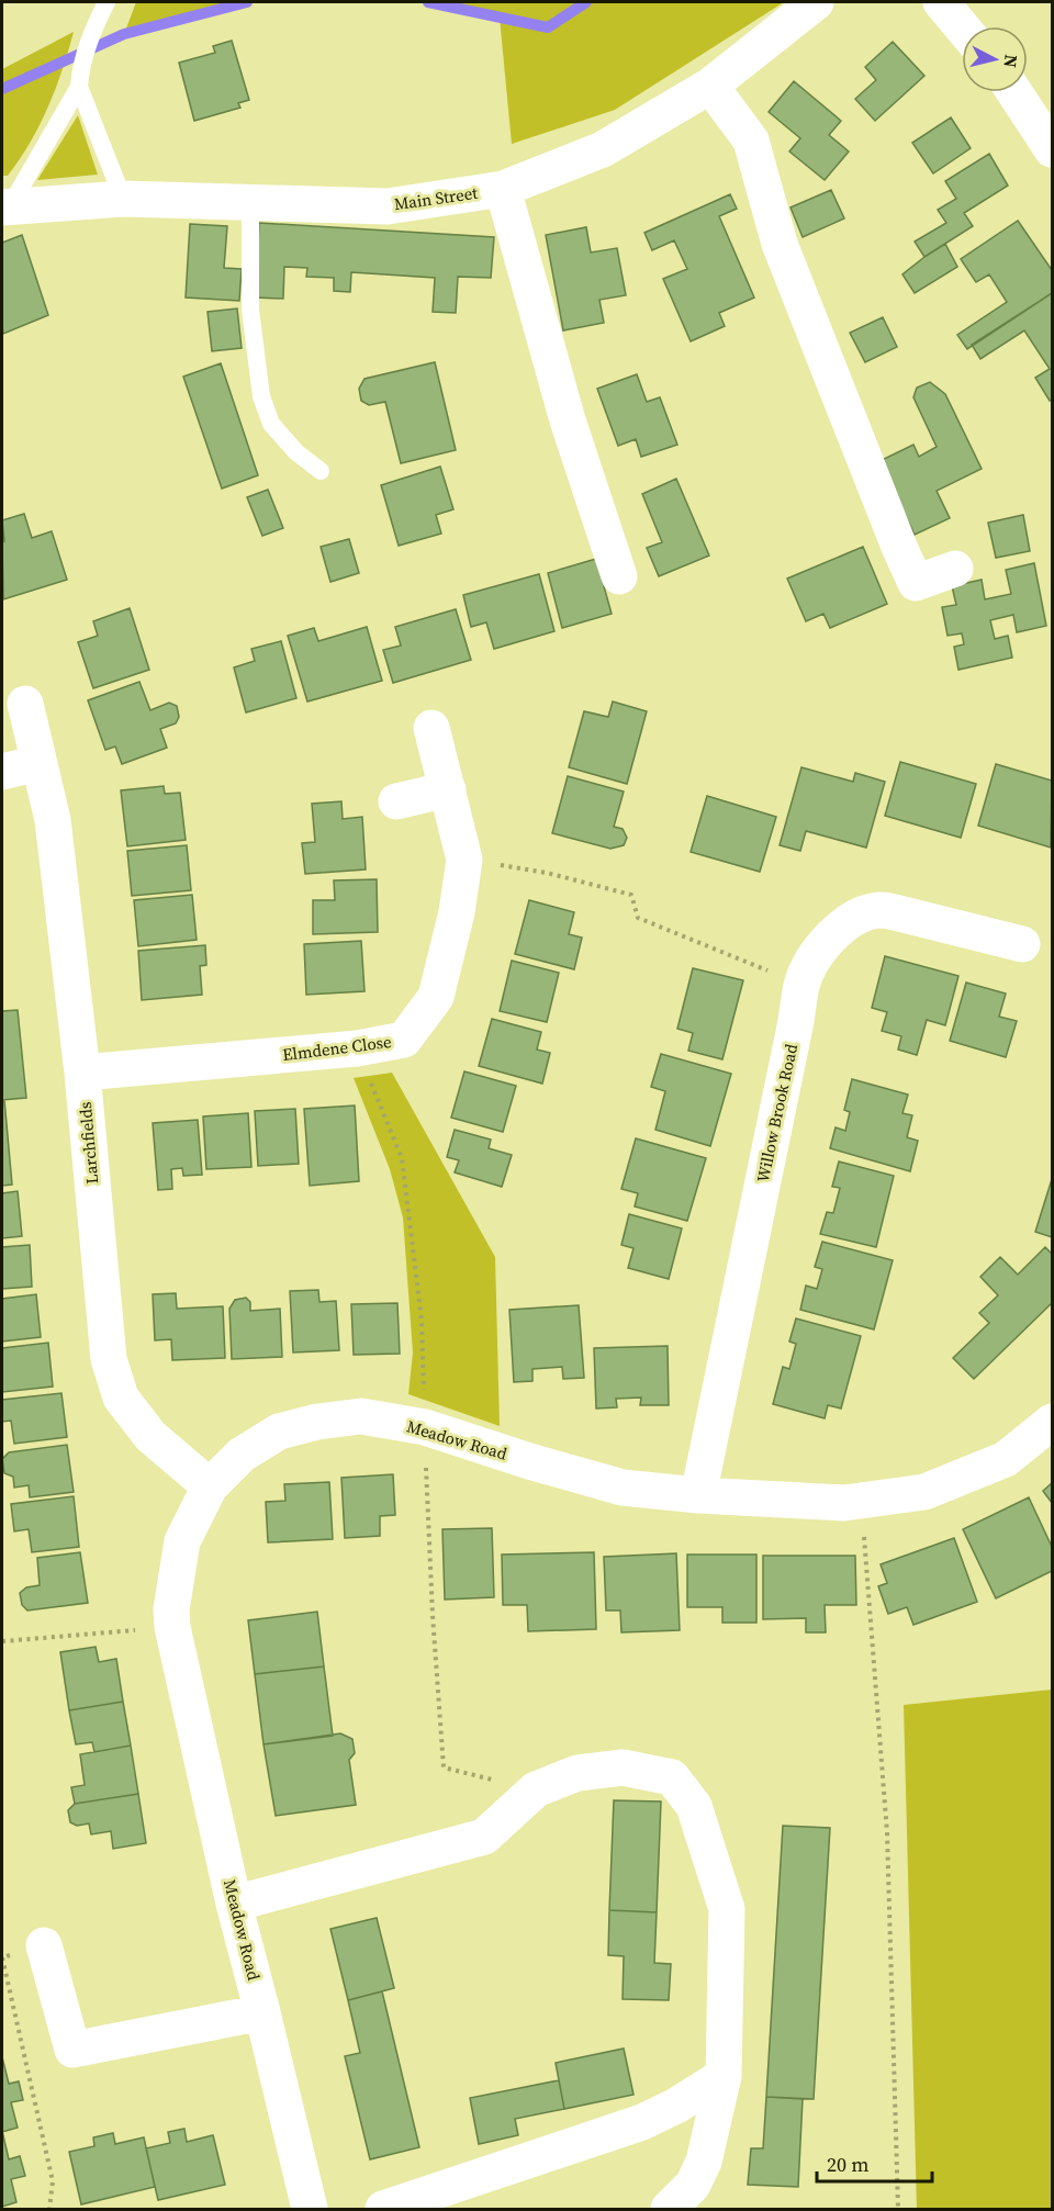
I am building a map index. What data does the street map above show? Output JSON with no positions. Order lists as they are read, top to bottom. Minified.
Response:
{"streets":{"street":["Main Street","Elmdene Close","Willow Brook Road","Larchfields","Meadow Road"]},"crossings":[["Elmdene Close","Larchfields"],["Willow Brook Road","Meadow Road"],["Larchfields","Meadow Road"]],"scale_bar":"20 m","north":"right"}
